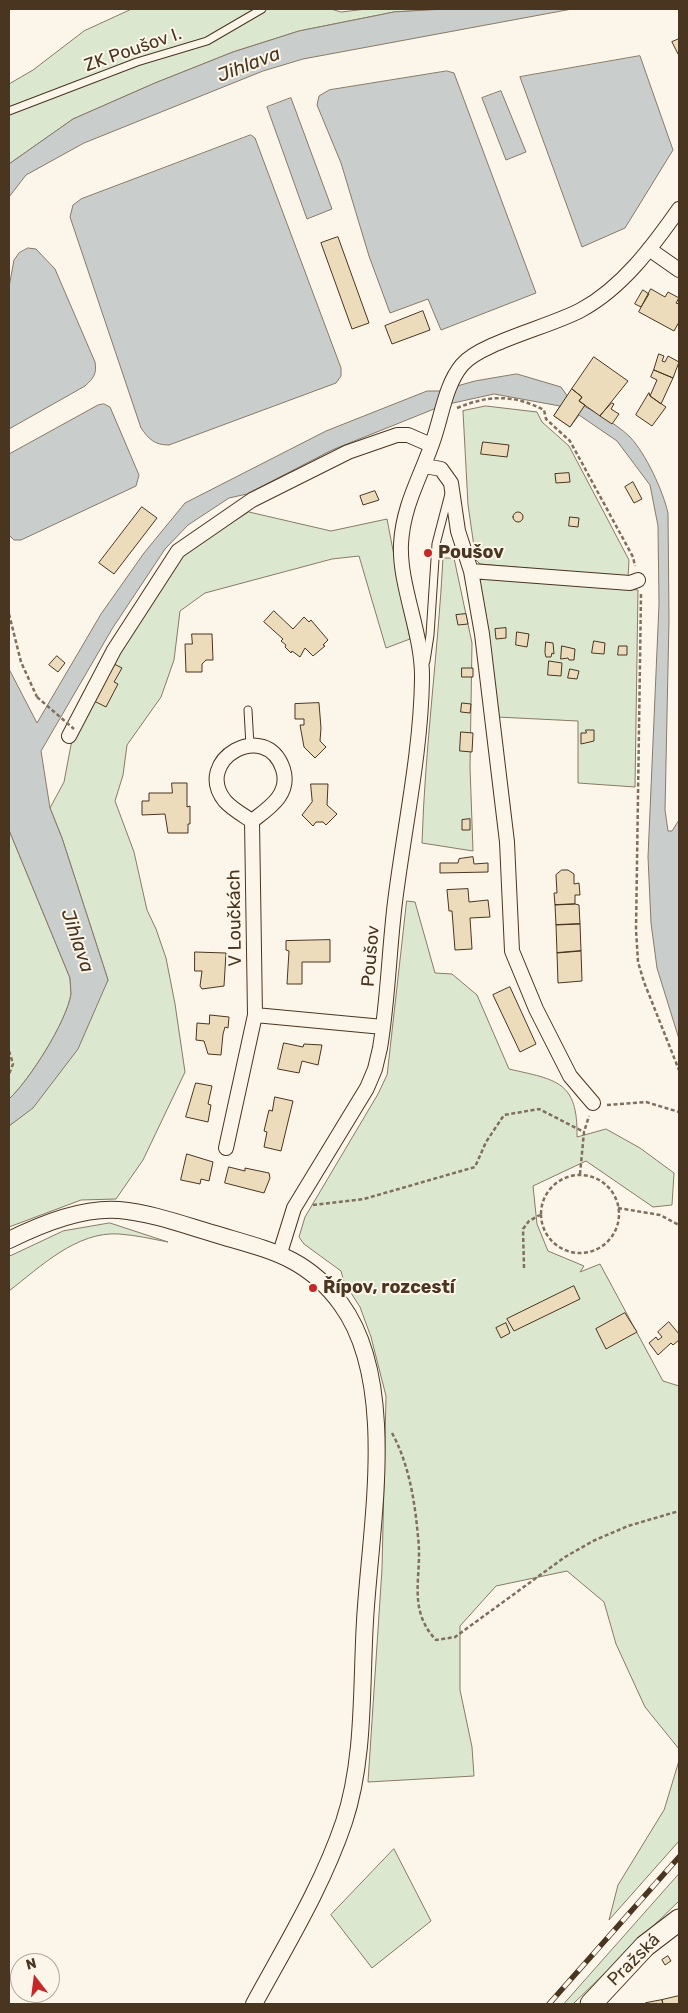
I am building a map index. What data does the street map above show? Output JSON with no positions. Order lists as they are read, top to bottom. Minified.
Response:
{"streets":{"main road":["Pražská"],"street":["V Loučkách","Poušov"],"lane":["ZK Poušov I."]},"water":["Jihlava"],"places":["Poušov","Řípov, rozcestí"],"north":"top"}
